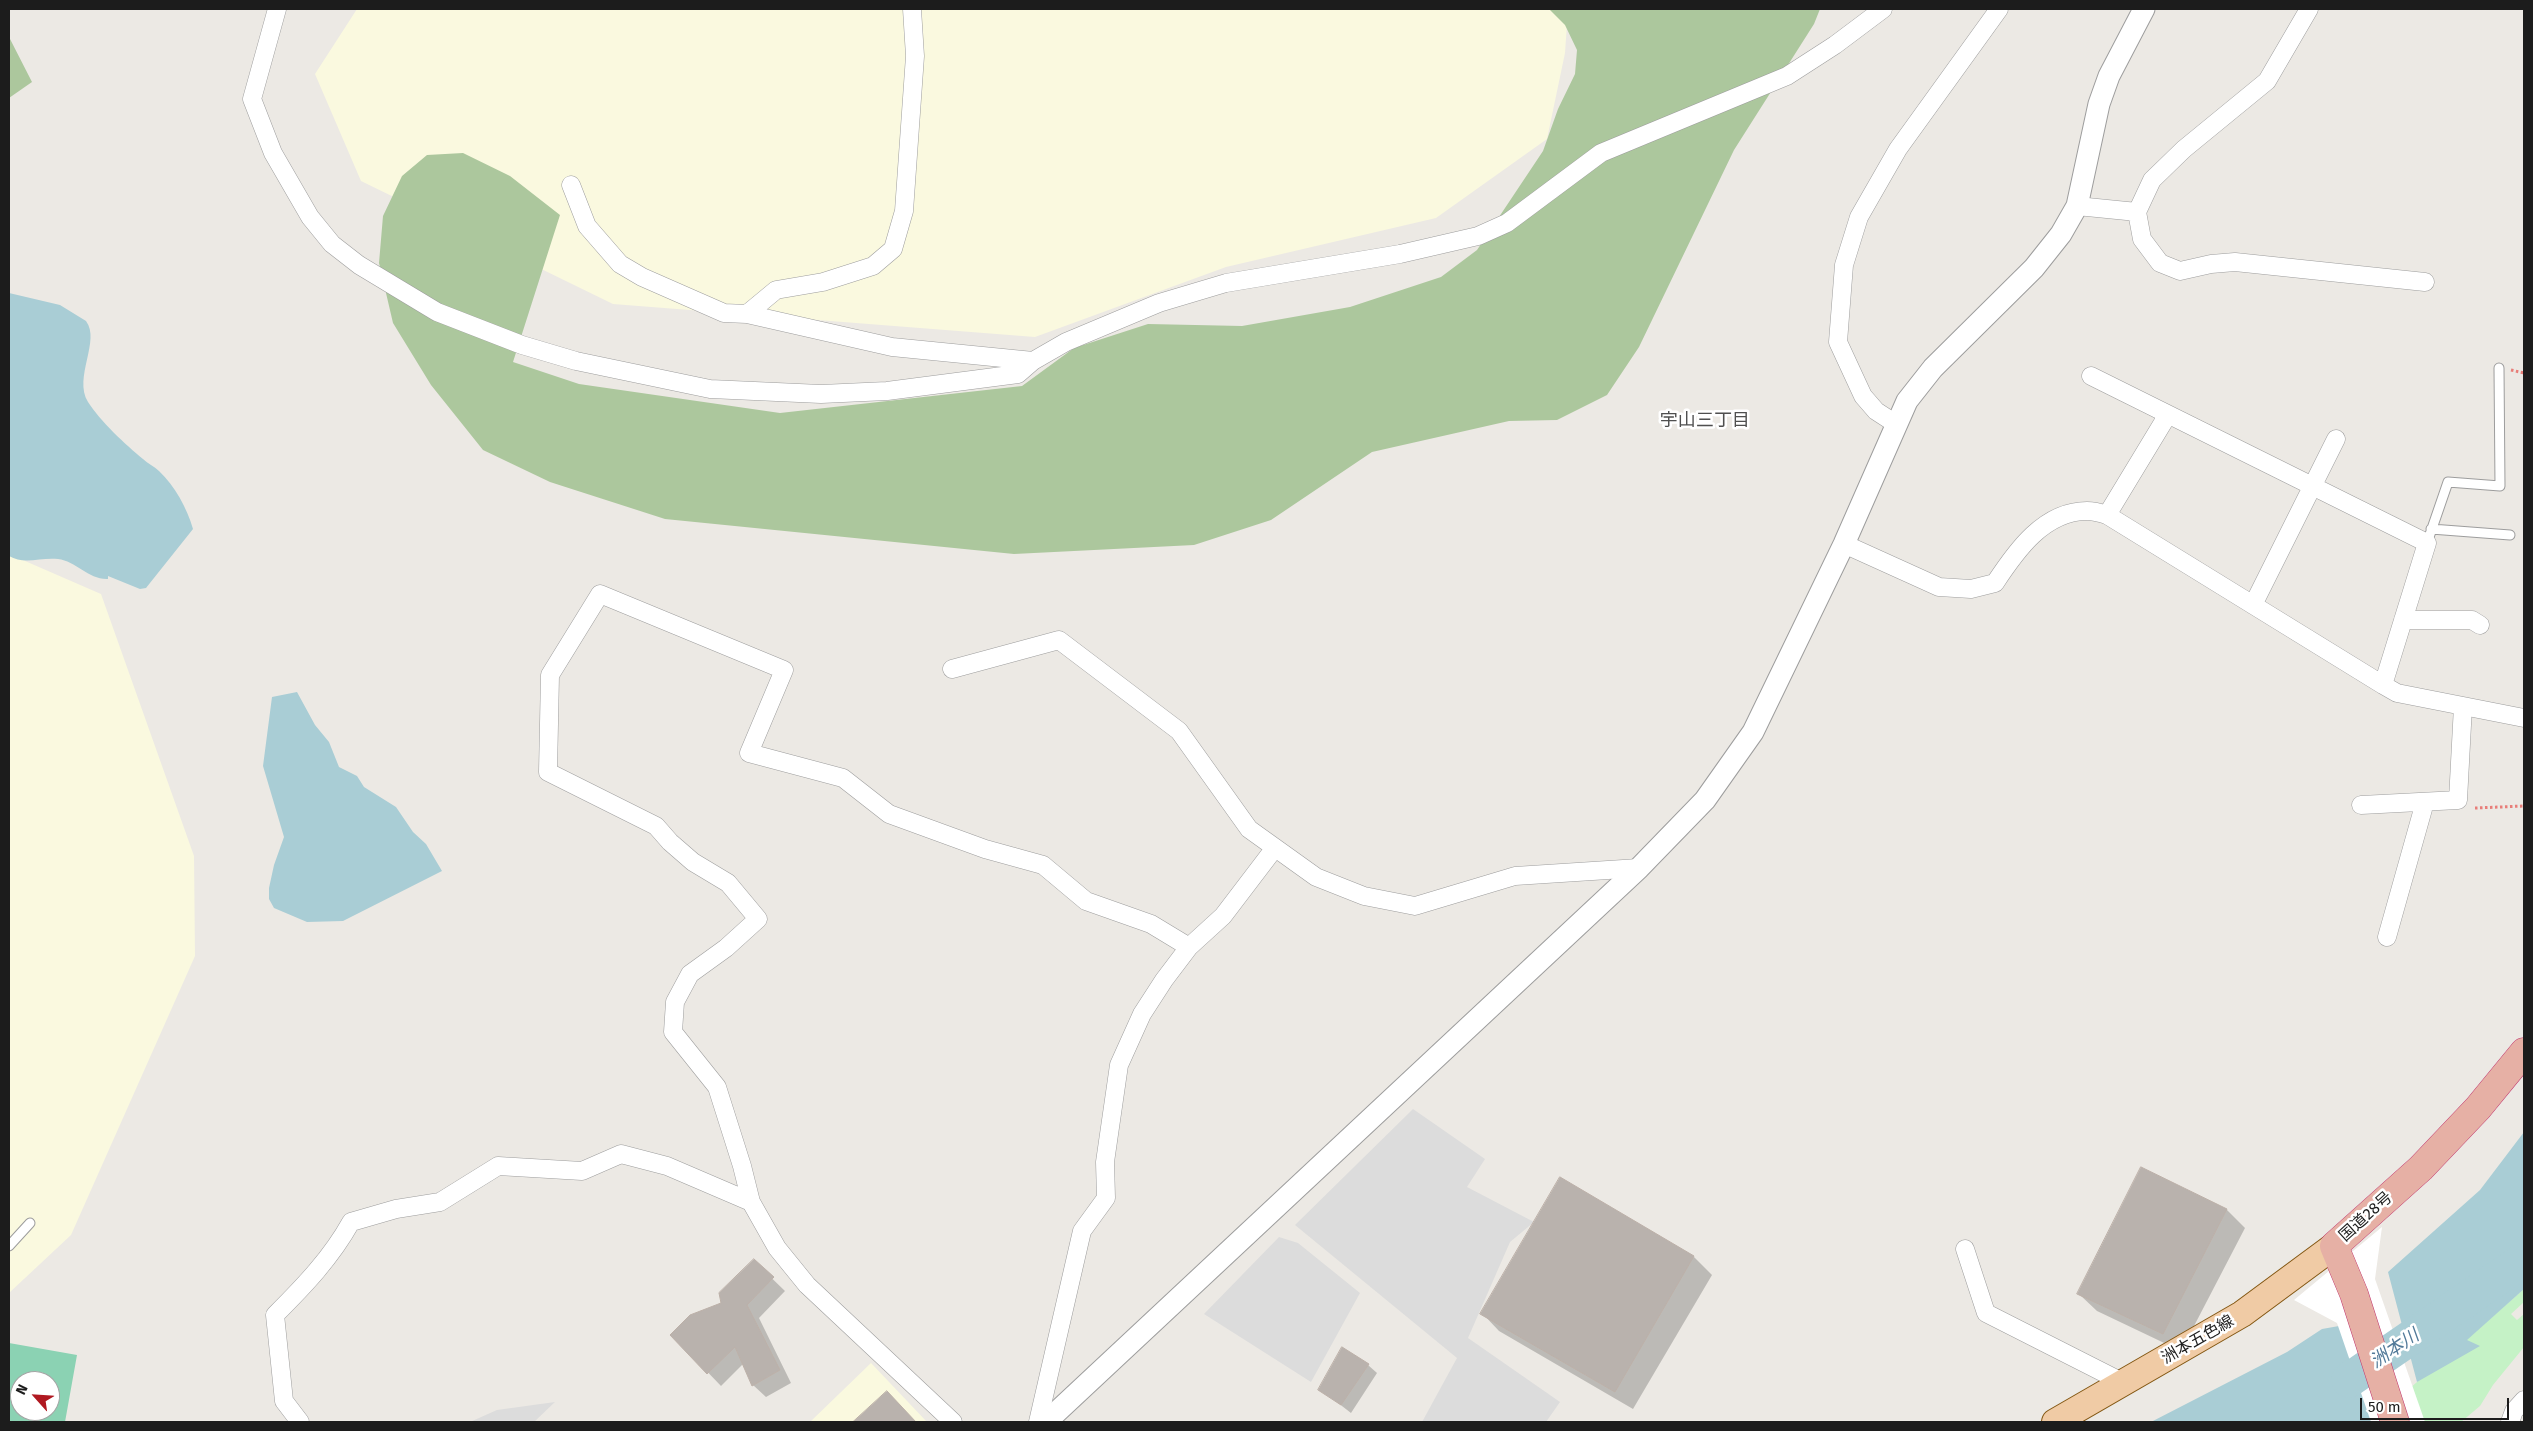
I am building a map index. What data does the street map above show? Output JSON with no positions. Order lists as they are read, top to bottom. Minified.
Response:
{"streets":{"highway":["国道28号"],"main road":["洲本五色線"]},"crossings":[["国道28号","洲本五色線"]],"districts":["宇山三丁目"],"water":["洲本川"],"scale_bar":"50 m","north":"top left"}
